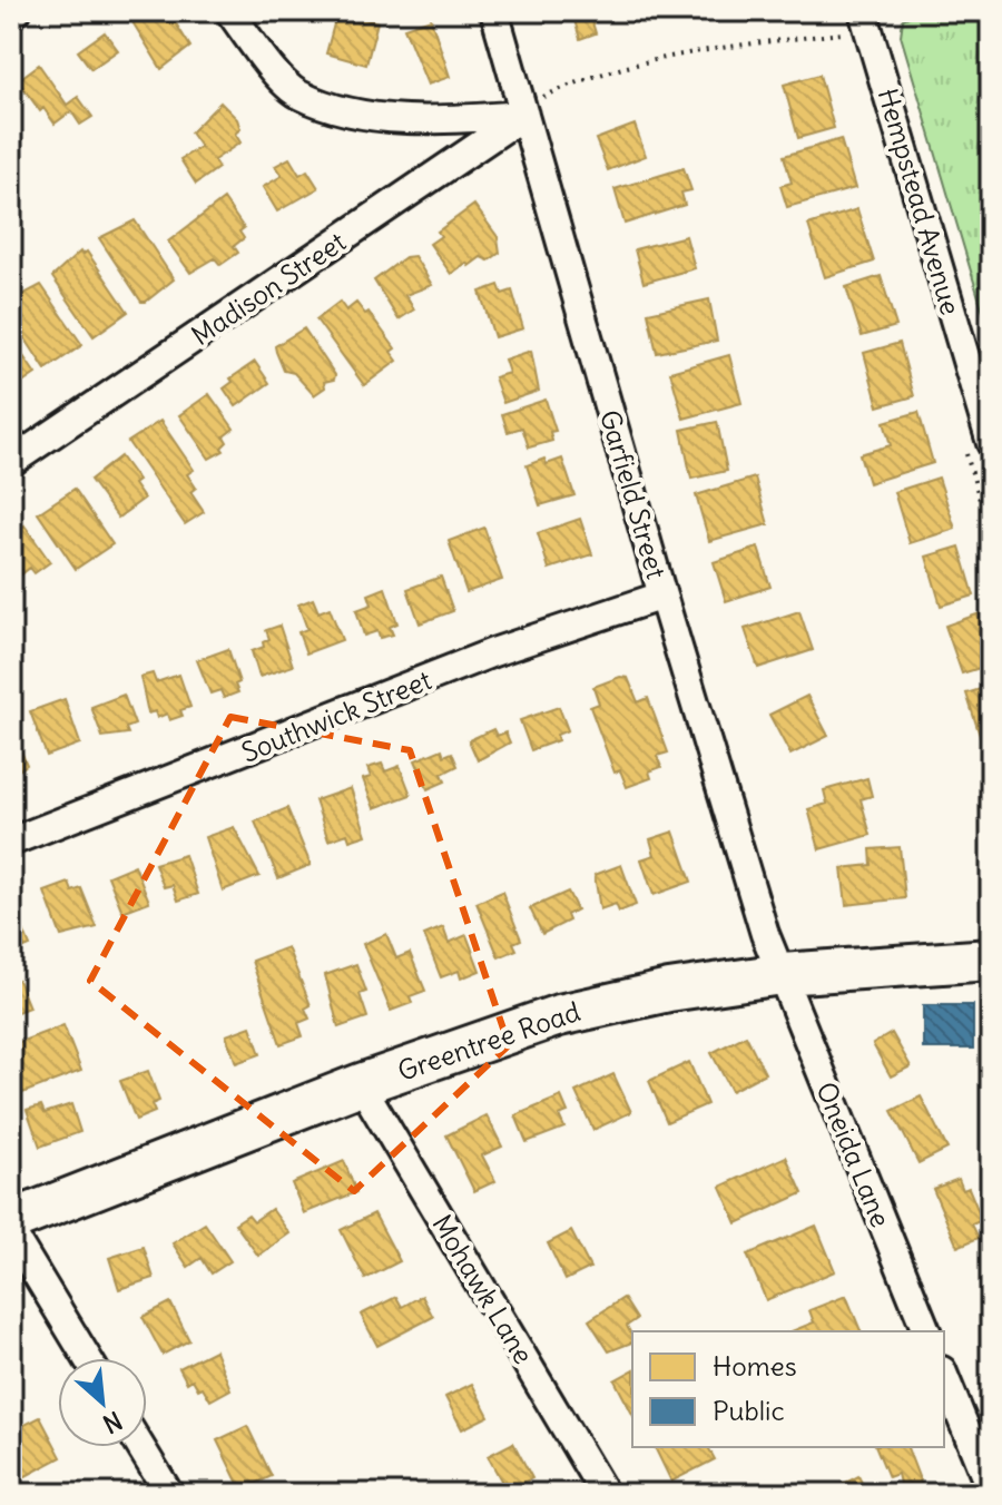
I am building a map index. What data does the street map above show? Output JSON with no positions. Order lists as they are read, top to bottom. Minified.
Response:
{"streets":{"street":["Hempstead Avenue","Madison Street","Garfield Street","Southwick Street","Greentree Road","Oneida Lane","Mohawk Lane"]},"crossings":[["Madison Street","Garfield Street"],["Garfield Street","Southwick Street"],["Garfield Street","Greentree Road"],["Garfield Street","Oneida Lane"],["Greentree Road","Oneida Lane"],["Greentree Road","Mohawk Lane"]],"legend":["Homes","Public"],"north":"bottom right"}
